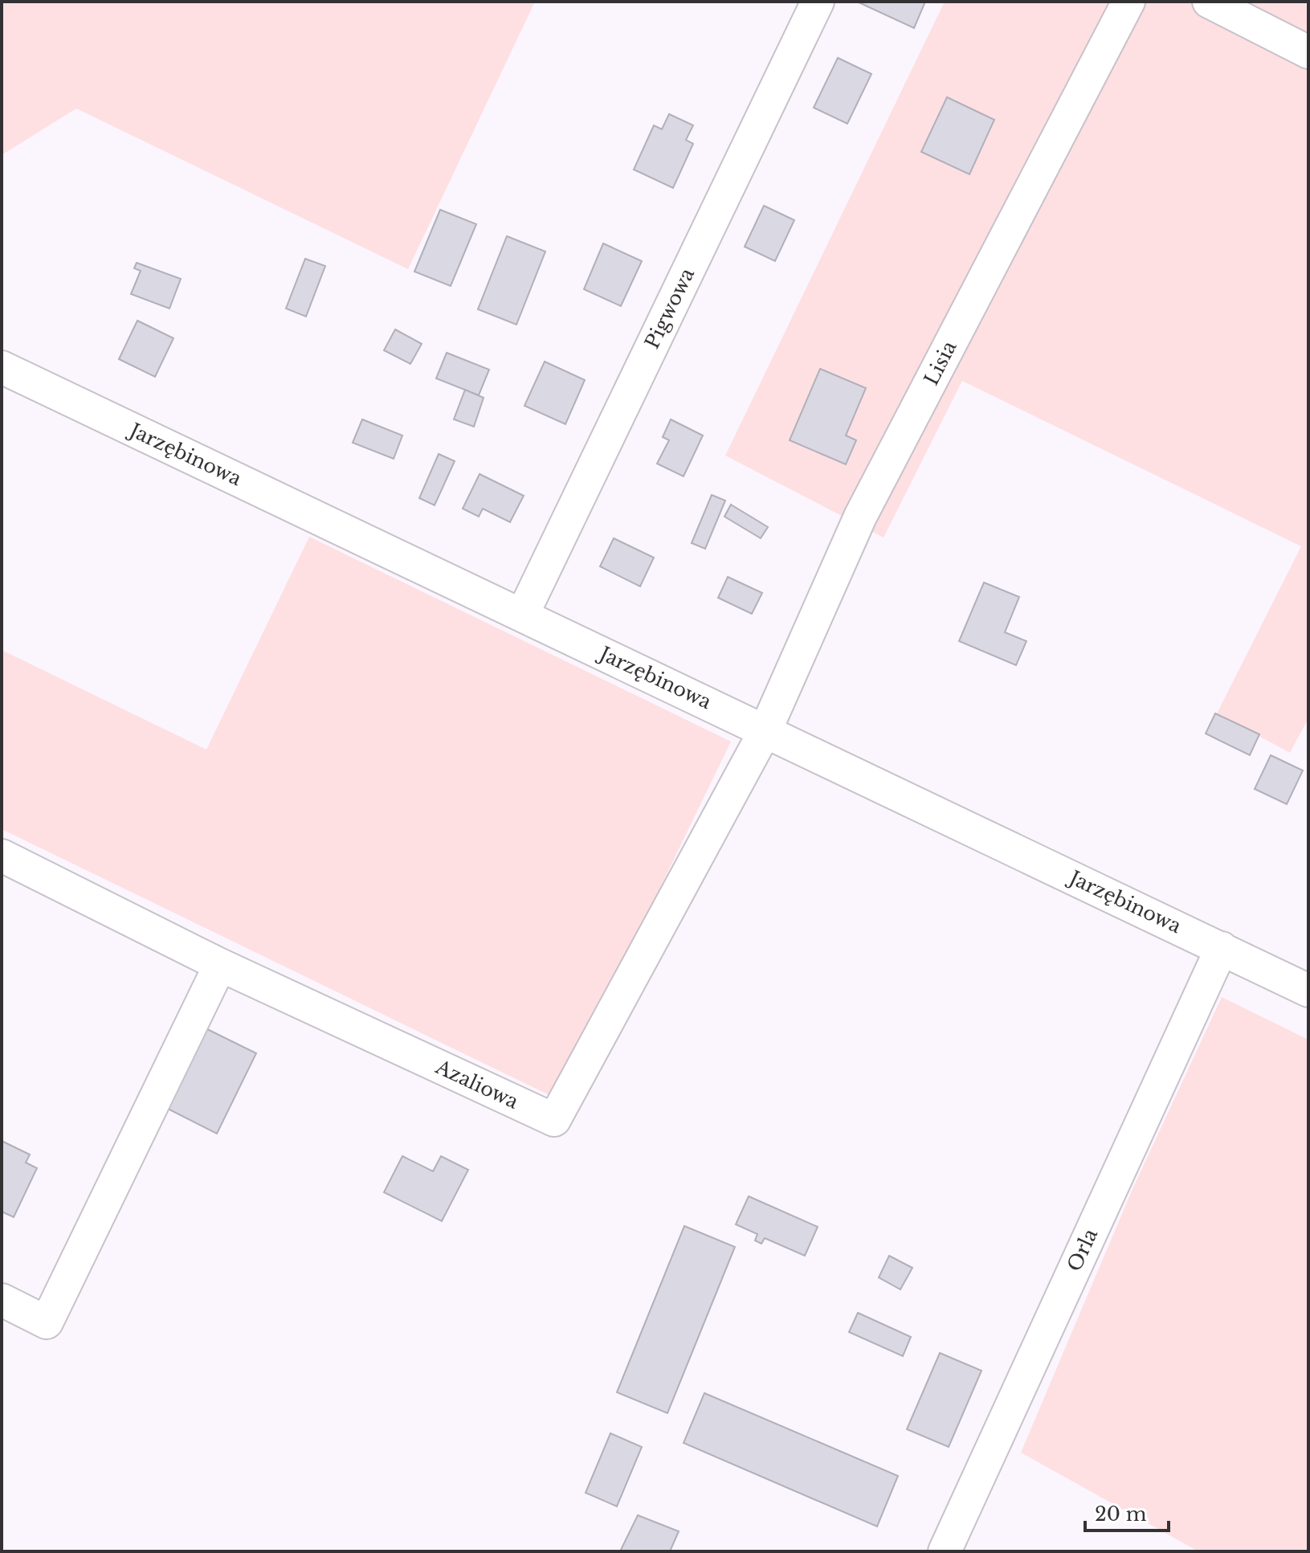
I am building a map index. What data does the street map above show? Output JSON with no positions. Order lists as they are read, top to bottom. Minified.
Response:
{"streets":{"street":["Pigwowa","Lisia","Jarzębinowa","Azaliowa","Orla"]},"crossings":[["Pigwowa","Jarzębinowa"],["Lisia","Jarzębinowa"],["Lisia","Azaliowa"],["Jarzębinowa","Azaliowa"],["Jarzębinowa","Orla"]],"scale_bar":"20 m"}
